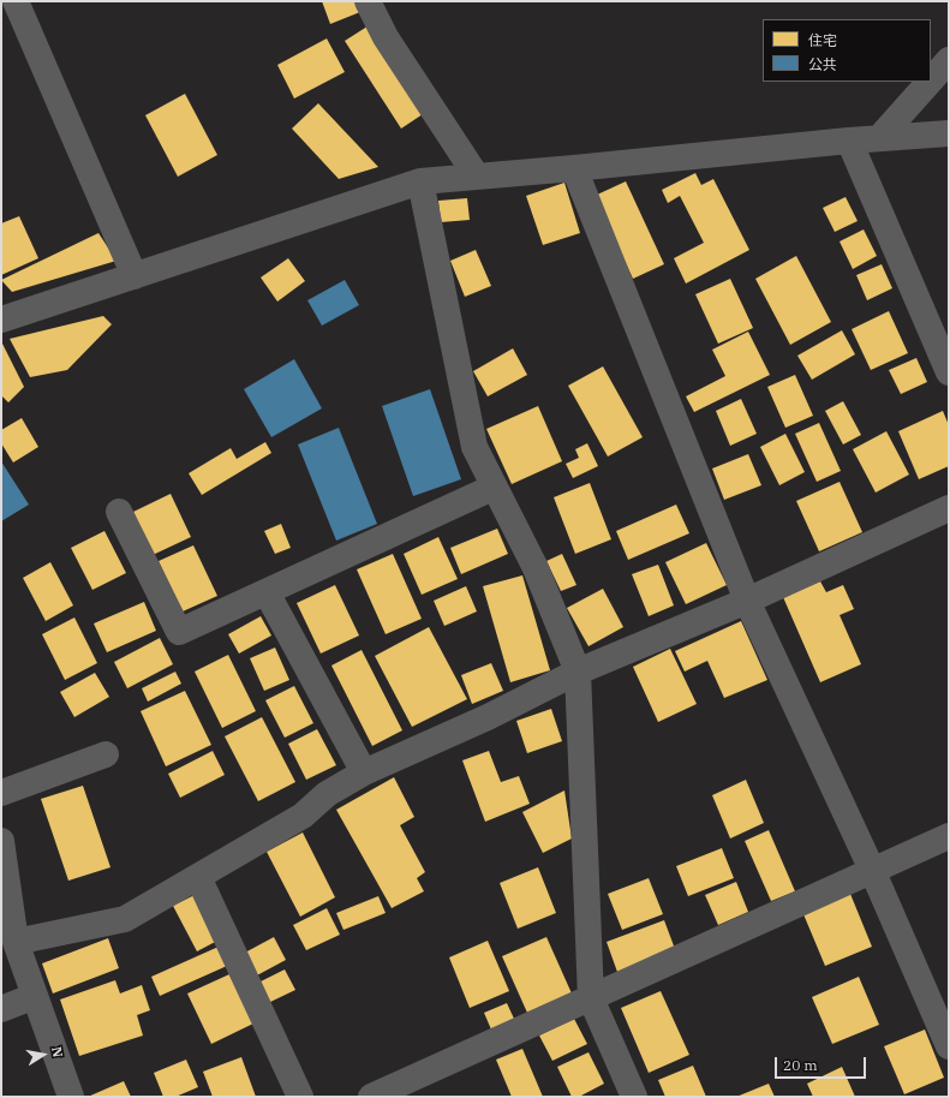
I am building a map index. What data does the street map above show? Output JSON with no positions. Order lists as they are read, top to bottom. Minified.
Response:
{"legend":["住宅","公共"],"scale_bar":"20 m","north":"right"}
